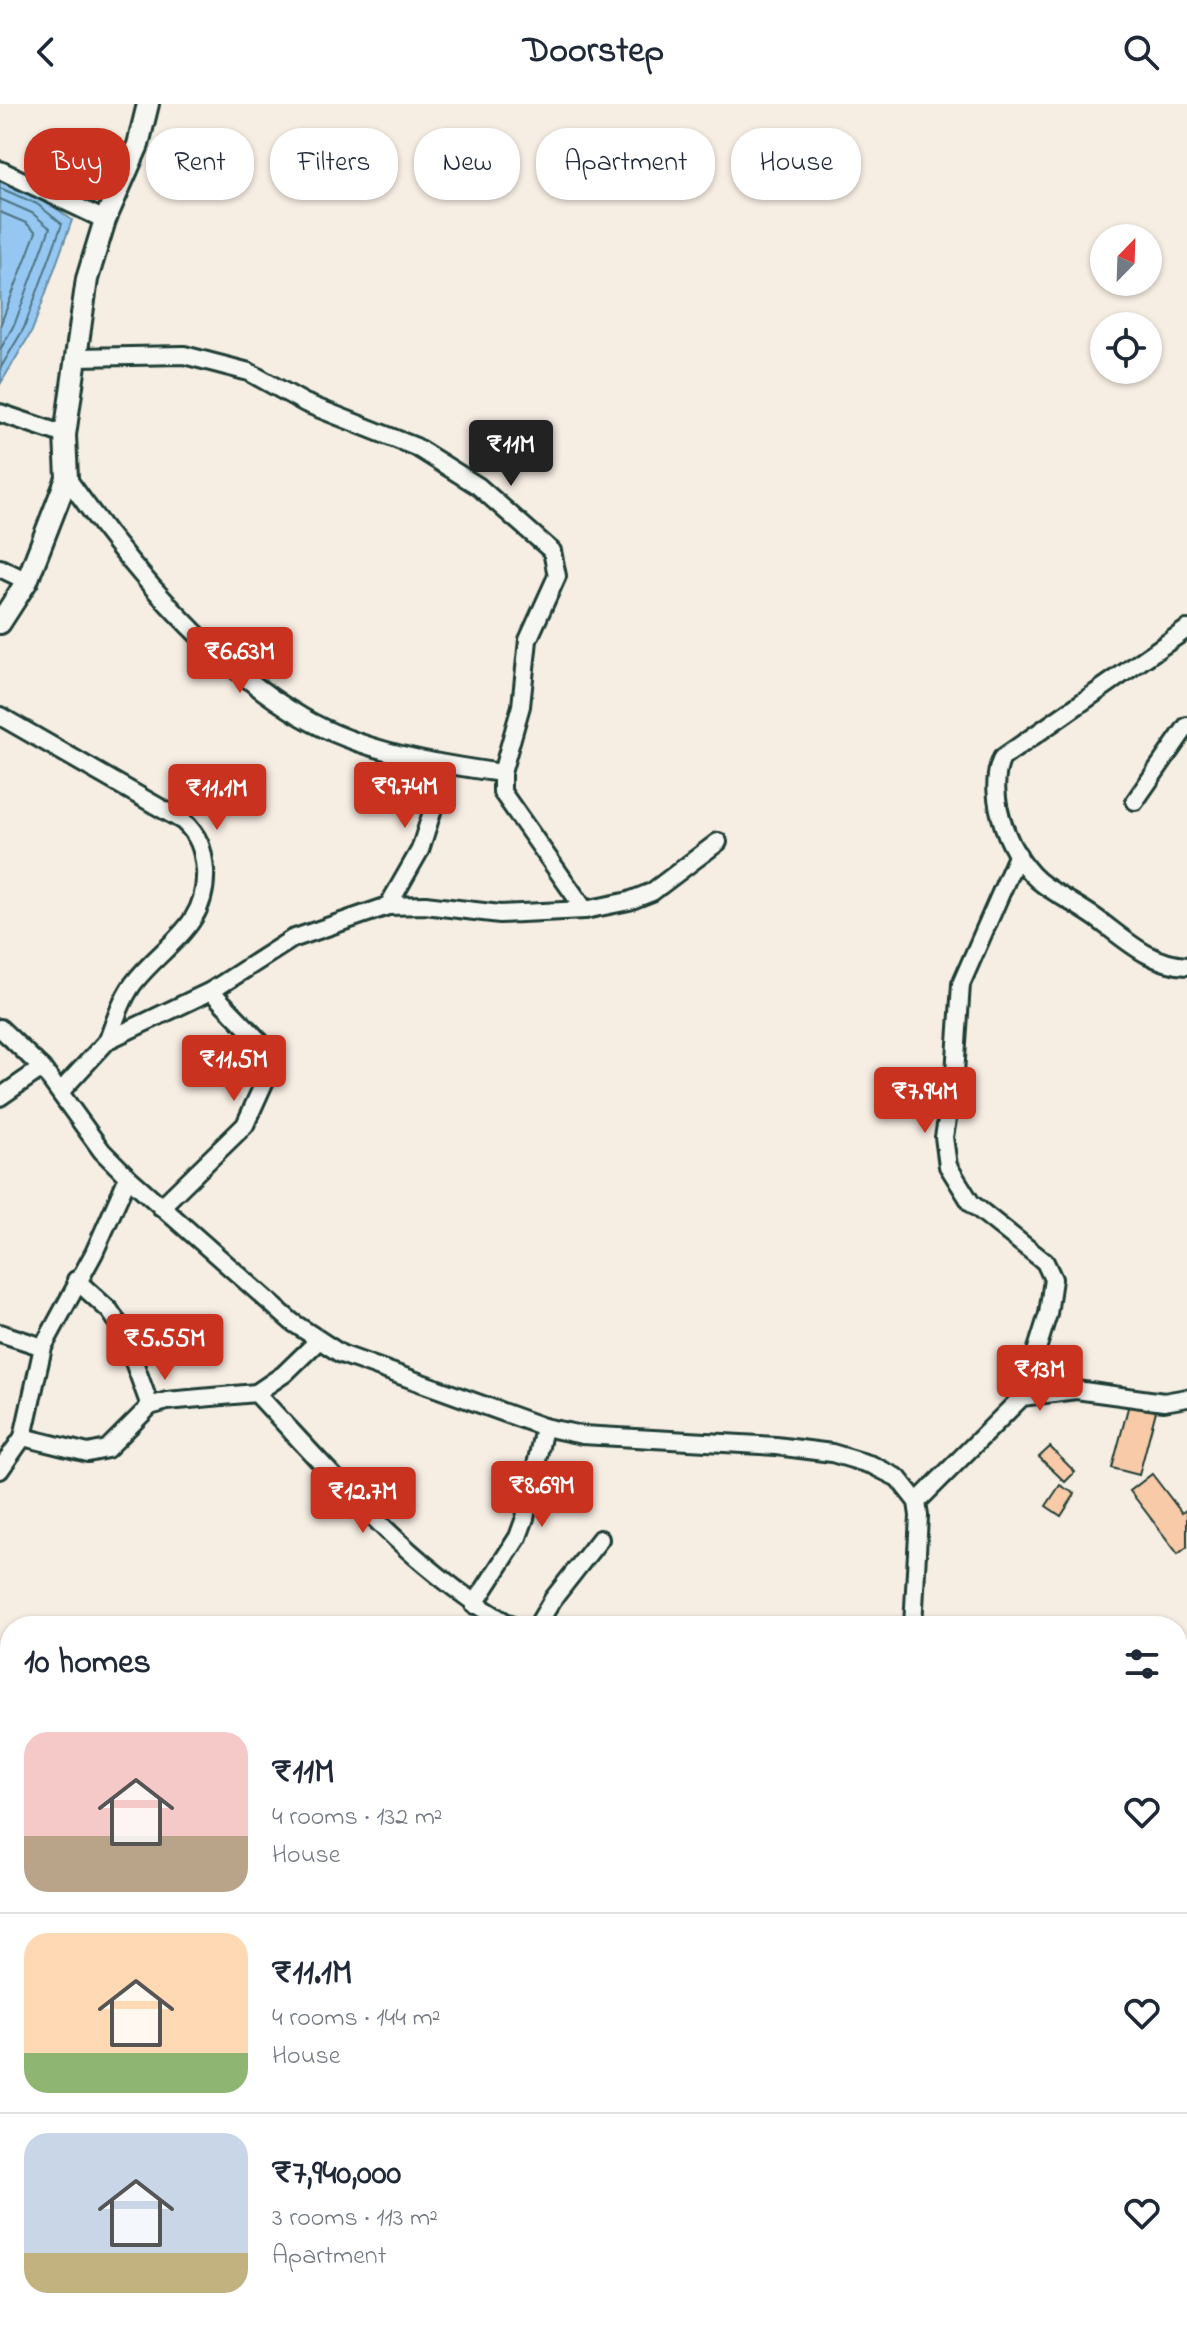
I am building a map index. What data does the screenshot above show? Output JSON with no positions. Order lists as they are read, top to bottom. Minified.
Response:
{"north":"top right","page":{"header":"Doorstep","chip":["Buy","Rent","Filters","New","Apartment","House"],"price":["₹11M","₹6.63M","₹9.74M","₹11.1M","₹11.5M","₹7.94M","₹5.55M","₹13M","₹8.69M","₹12.7M"],"heading":"10 homes","list":[{"name":"₹11M","note":"4 rooms · 132 m² · House"},{"name":"₹11.1M","note":"4 rooms · 144 m² · House"},{"name":"₹7,940,000","note":"3 rooms · 113 m² · Apartment"}]}}
